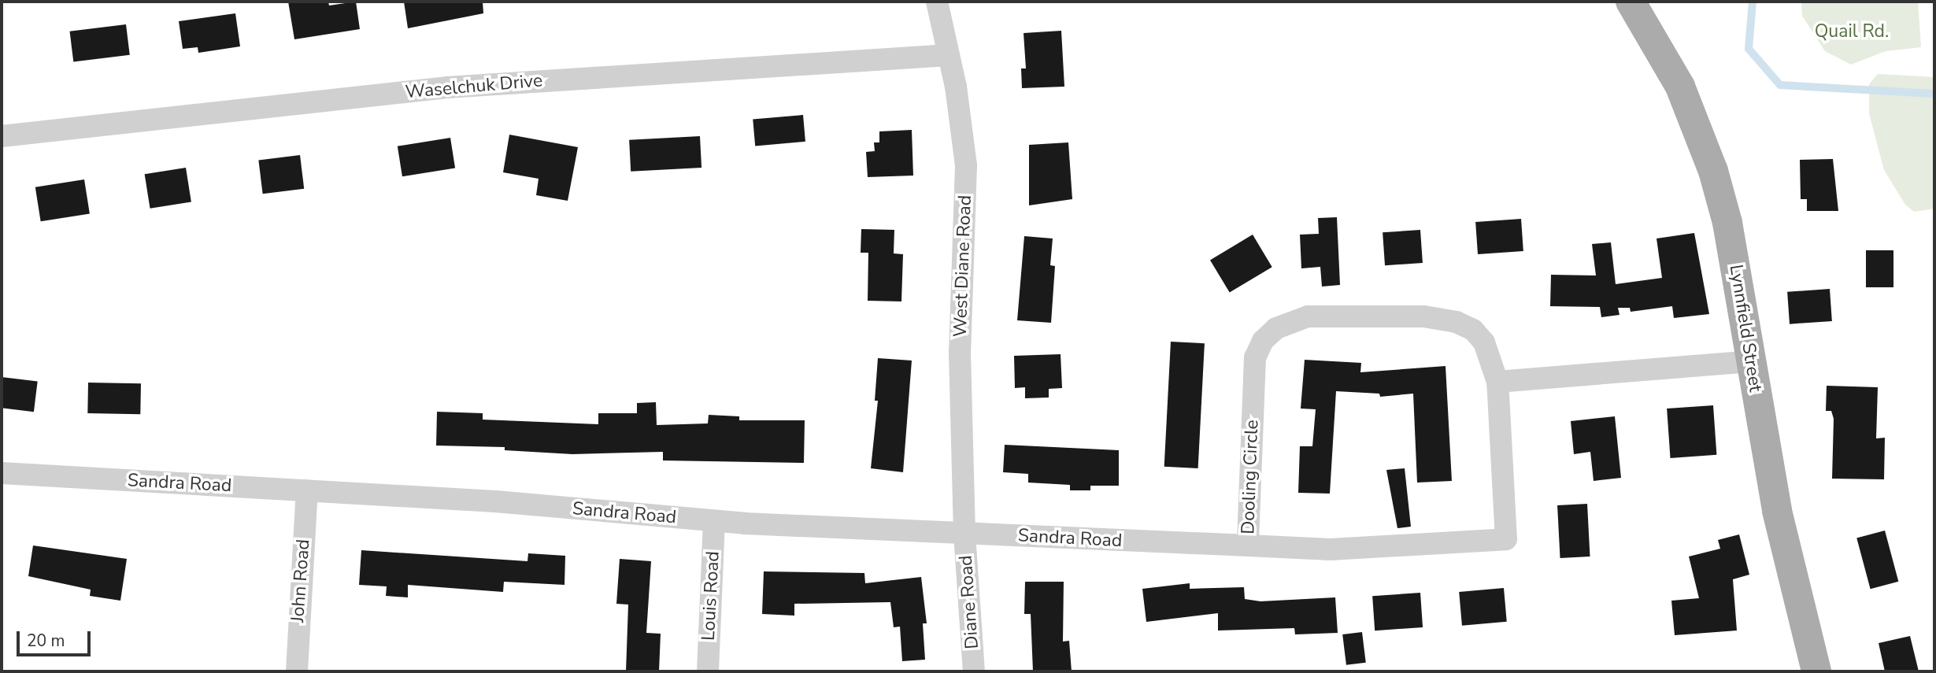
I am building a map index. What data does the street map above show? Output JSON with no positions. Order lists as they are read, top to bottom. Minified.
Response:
{"streets":{"main road":["Lynnfield Street"],"street":["Waselchuk Drive","West Diane Road","Dooling Circle","Sandra Road","John Road","Louis Road","Diane Road"]},"crossings":[["Waselchuk Drive","West Diane Road"],["West Diane Road","Sandra Road"],["West Diane Road","Diane Road"],["Dooling Circle","Sandra Road"],["Sandra Road","John Road"],["Sandra Road","Louis Road"],["Sandra Road","Diane Road"]],"parks":["Quail Rd."],"scale_bar":"20 m"}
